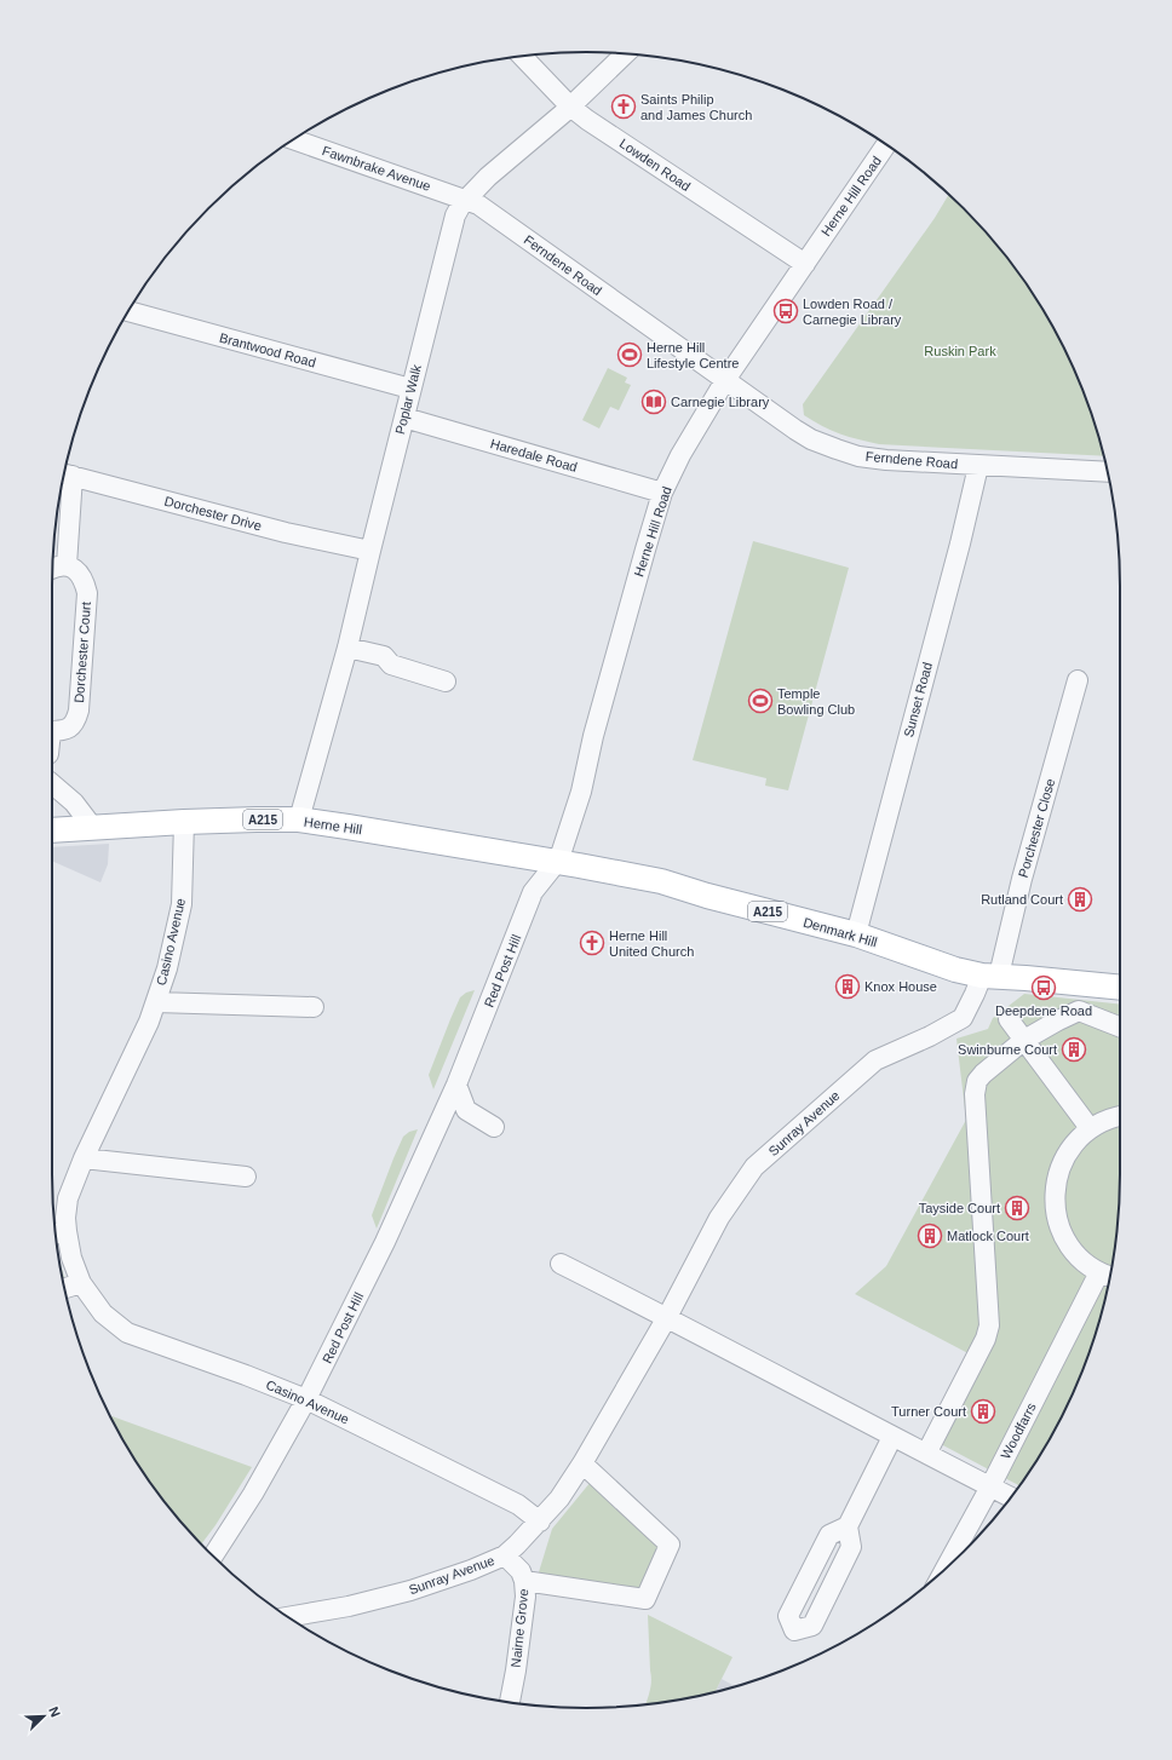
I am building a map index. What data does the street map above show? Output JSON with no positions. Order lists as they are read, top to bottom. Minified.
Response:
{"streets":{"main road":["A215","Herne Hill","Denmark Hill"],"street":["Lowden Road","Fawnbrake Avenue","Herne Hill Road","Ferndene Road","Brantwood Road","Poplar Walk","Haredale Road","Dorchester Drive","Dorchester Court","Sunset Road","Porchester Close","Casino Avenue","Red Post Hill","Sunray Avenue","Woodfarrs","Nairne Grove"]},"crossings":[["Lowden Road","Herne Hill Road"],["Lowden Road","Poplar Walk"],["Fawnbrake Avenue","Ferndene Road"],["Fawnbrake Avenue","Poplar Walk"],["Herne Hill Road","Ferndene Road"],["Herne Hill Road","Haredale Road"],["Herne Hill Road","Herne Hill"],["Herne Hill Road","Denmark Hill"],["Herne Hill Road","Red Post Hill"],["Ferndene Road","Poplar Walk"],["Ferndene Road","Sunset Road"],["Brantwood Road","Poplar Walk"],["Poplar Walk","Haredale Road"],["Poplar Walk","Dorchester Drive"],["Poplar Walk","Herne Hill"],["Sunset Road","Denmark Hill"],["Herne Hill","Denmark Hill"],["Herne Hill","Casino Avenue"],["Herne Hill","Red Post Hill"],["Porchester Close","Denmark Hill"],["Porchester Close","Sunray Avenue"],["Denmark Hill","Red Post Hill"],["Denmark Hill","Sunray Avenue"],["Casino Avenue","Red Post Hill"],["Casino Avenue","Sunray Avenue"],["Sunray Avenue","Nairne Grove"]],"parks":["Ruskin Park"],"places":{"church":["Saints Philip and James Church","Herne Hill United Church"],"bus stop":["Lowden Road / Carnegie Library","Deepdene Road"],"sports":["Herne Hill Lifestyle Centre","Temple Bowling Club"],"library":["Carnegie Library"],"building":["Rutland Court","Knox House","Swinburne Court","Tayside Court","Matlock Court","Turner Court"]},"north":"top right"}
